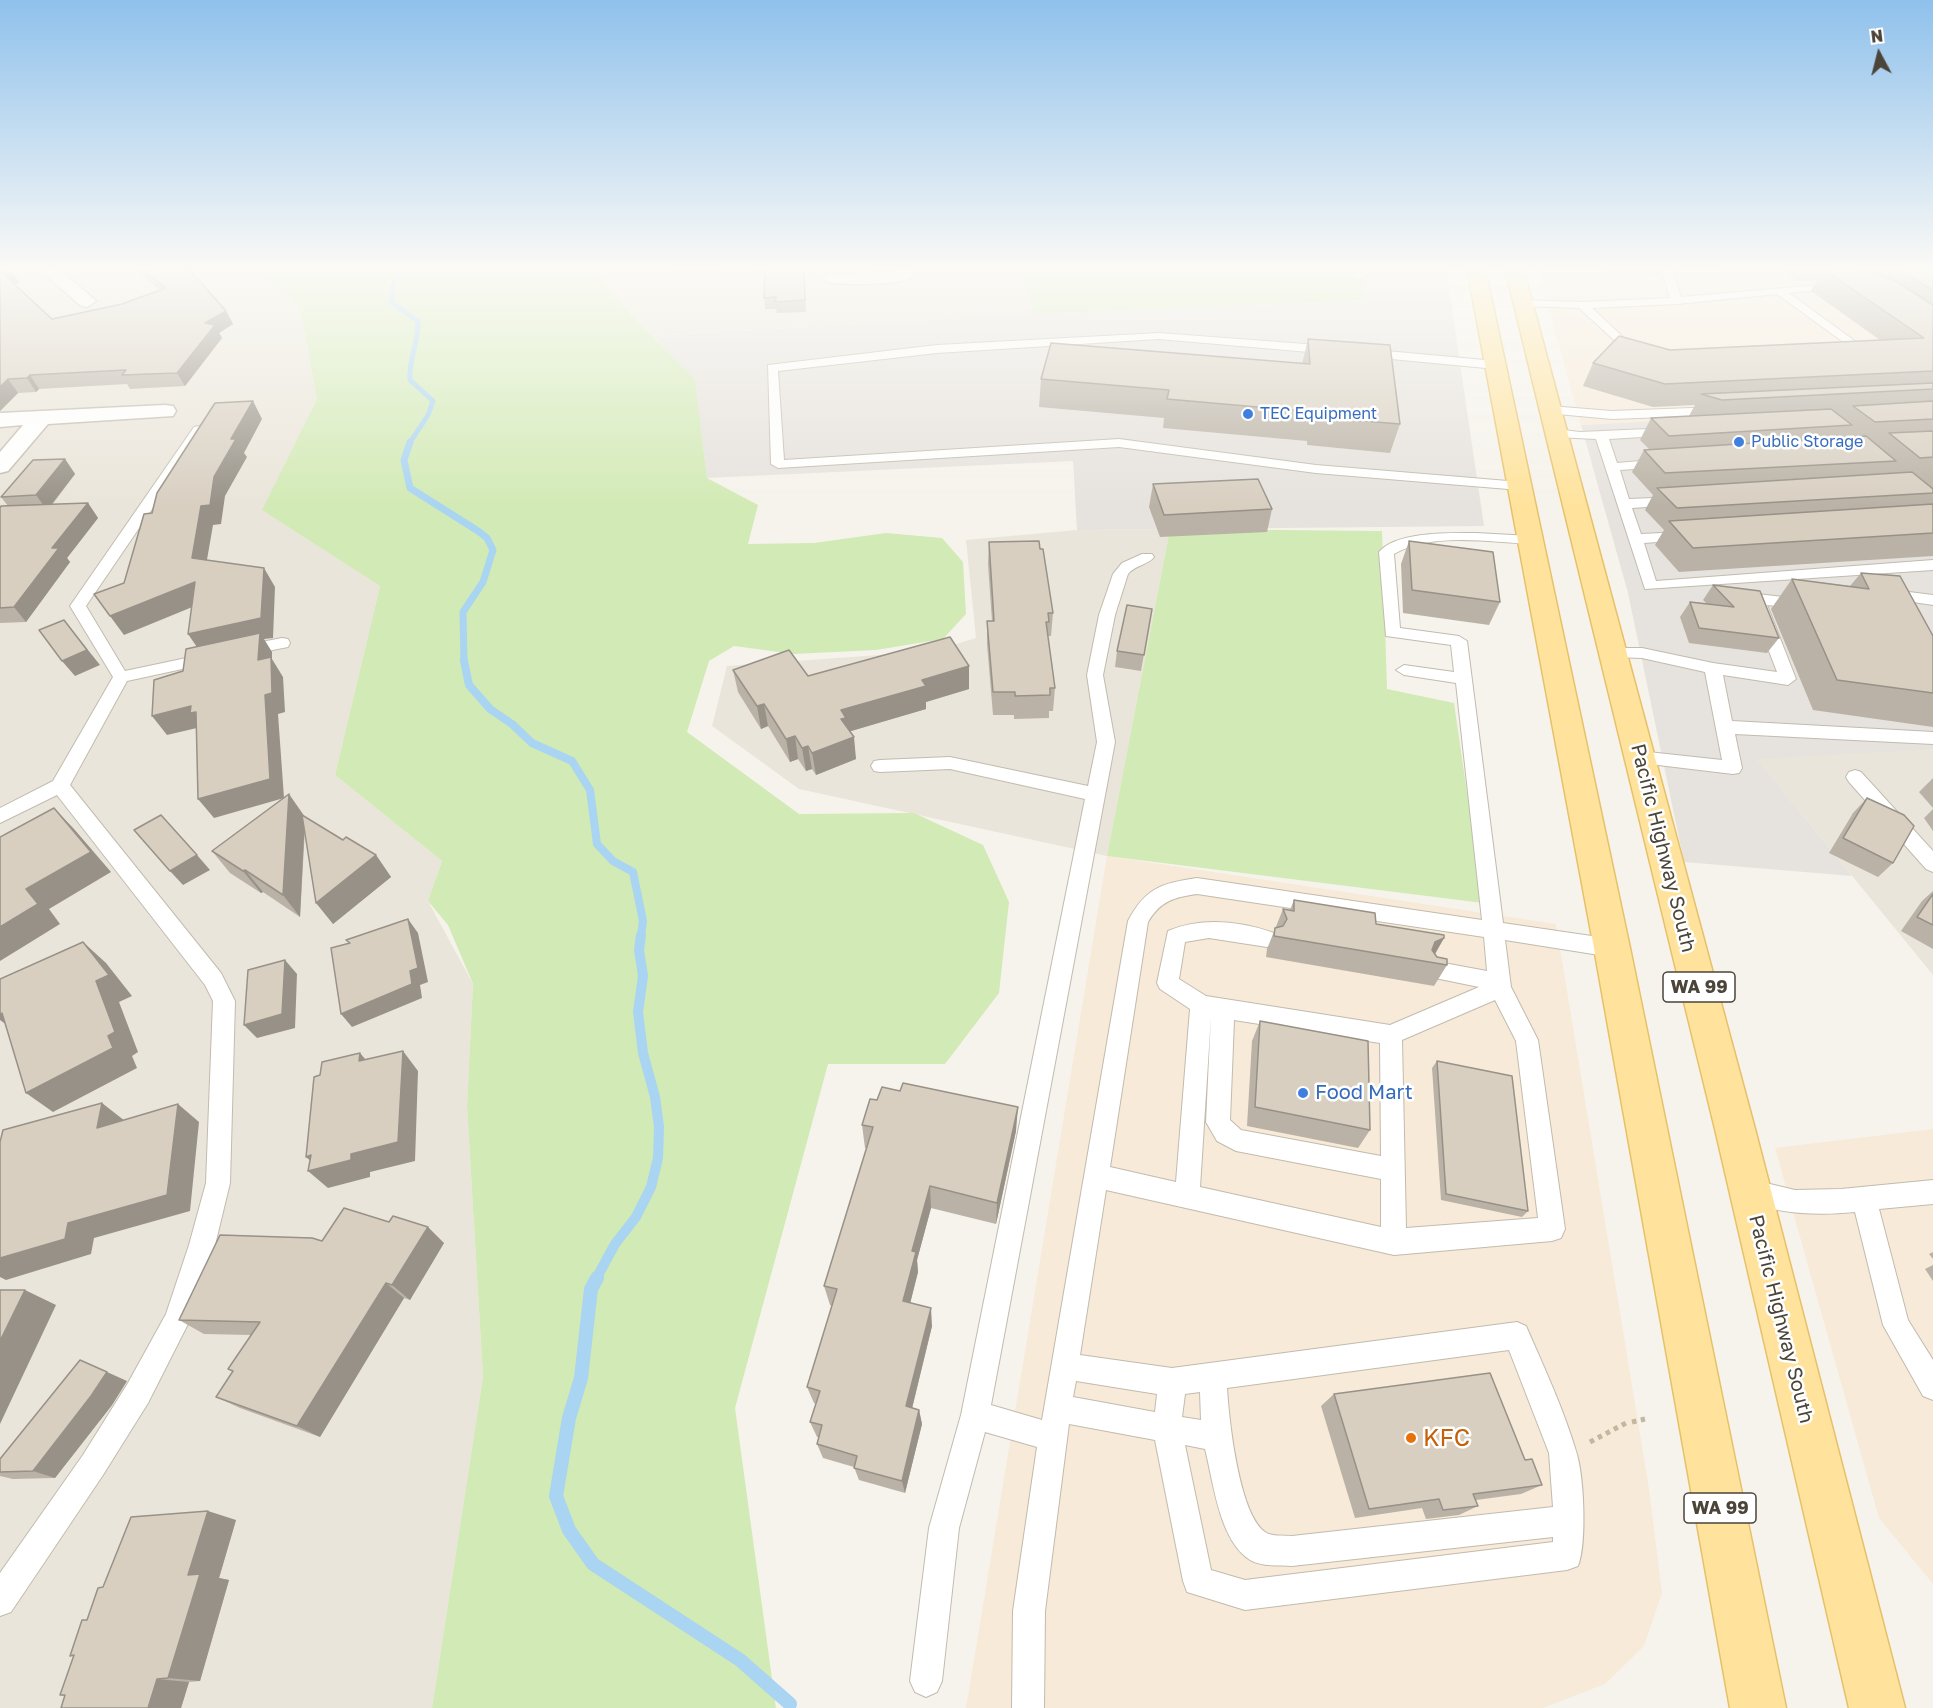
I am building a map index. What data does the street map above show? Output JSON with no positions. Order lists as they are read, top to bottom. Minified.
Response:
{"streets":{"main road":["Pacific Highway South","WA 99"]},"places":["TEC Equipment","Public Storage","Food Mart","KFC"],"north":"top"}
